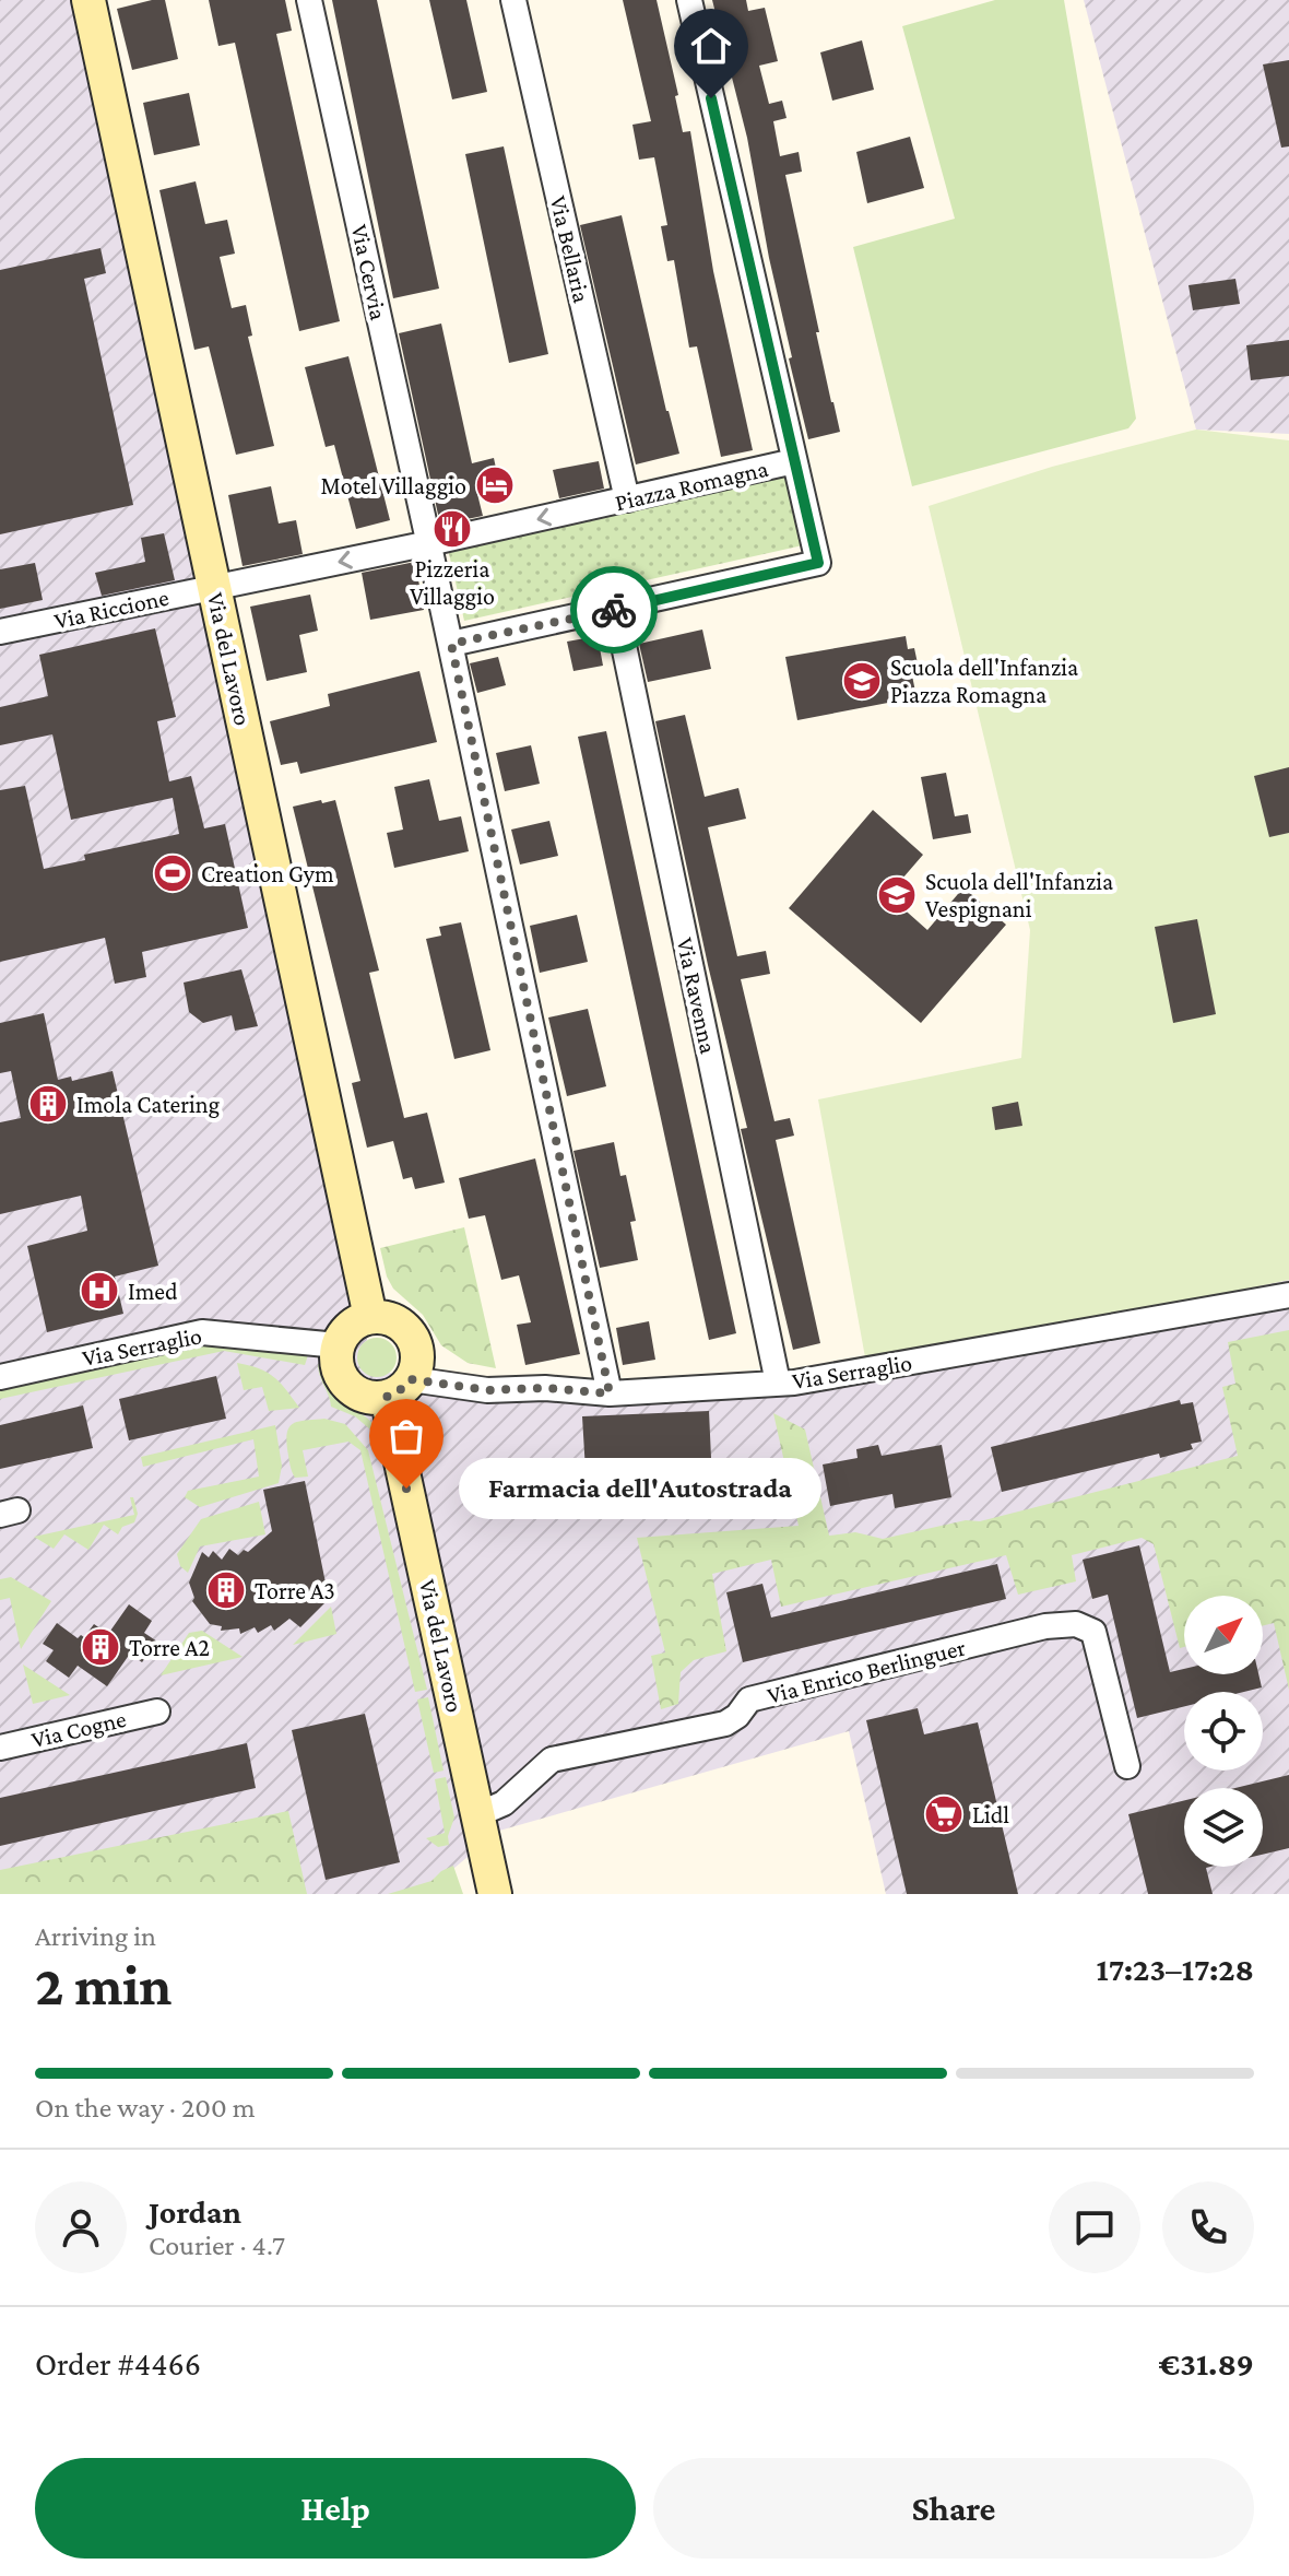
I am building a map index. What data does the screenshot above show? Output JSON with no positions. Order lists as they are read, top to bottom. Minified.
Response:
{"streets":{"main road":["Via del Lavoro"],"street":["Via Bellaria","Via Cervia","Piazza Romagna","Via Riccione","Via Ravenna","Via Serraglio","Via Enrico Berlinguer","Via Cogne"]},"crossings":[["Via Bellaria","Piazza Romagna"],["Via Cervia","Piazza Romagna"],["Via Cervia","Via Riccione"],["Piazza Romagna","Via Riccione"],["Piazza Romagna","Via Ravenna"],["Via Riccione","Via del Lavoro"],["Via del Lavoro","Via Serraglio"],["Via del Lavoro","Via Enrico Berlinguer"],["Via Ravenna","Via Serraglio"]],"one_way":["Via Riccione"],"places":{"hotel":["Motel Villaggio"],"restaurant":["Pizzeria Villaggio"],"school or university":["Scuola dell'Infanzia Piazza Romagna","Scuola dell'Infanzia Vespignani"],"sports":["Creation Gym"],"building":["Imola Catering","Torre A3","Torre A2"],"hospital":["Imed"],"other":["Farmacia dell'Autostrada"],"supermarket":["Lidl"]},"north":"top right","page":{"bubble":"Farmacia dell'Autostrada","heading":["2 min","Arriving in","17:23–17:28"],"panel":["Jordan","Courier · 4.7","Order #4466","€31.89"],"bar":"On the way · 200 m","buttons":["Help","Share"]}}
